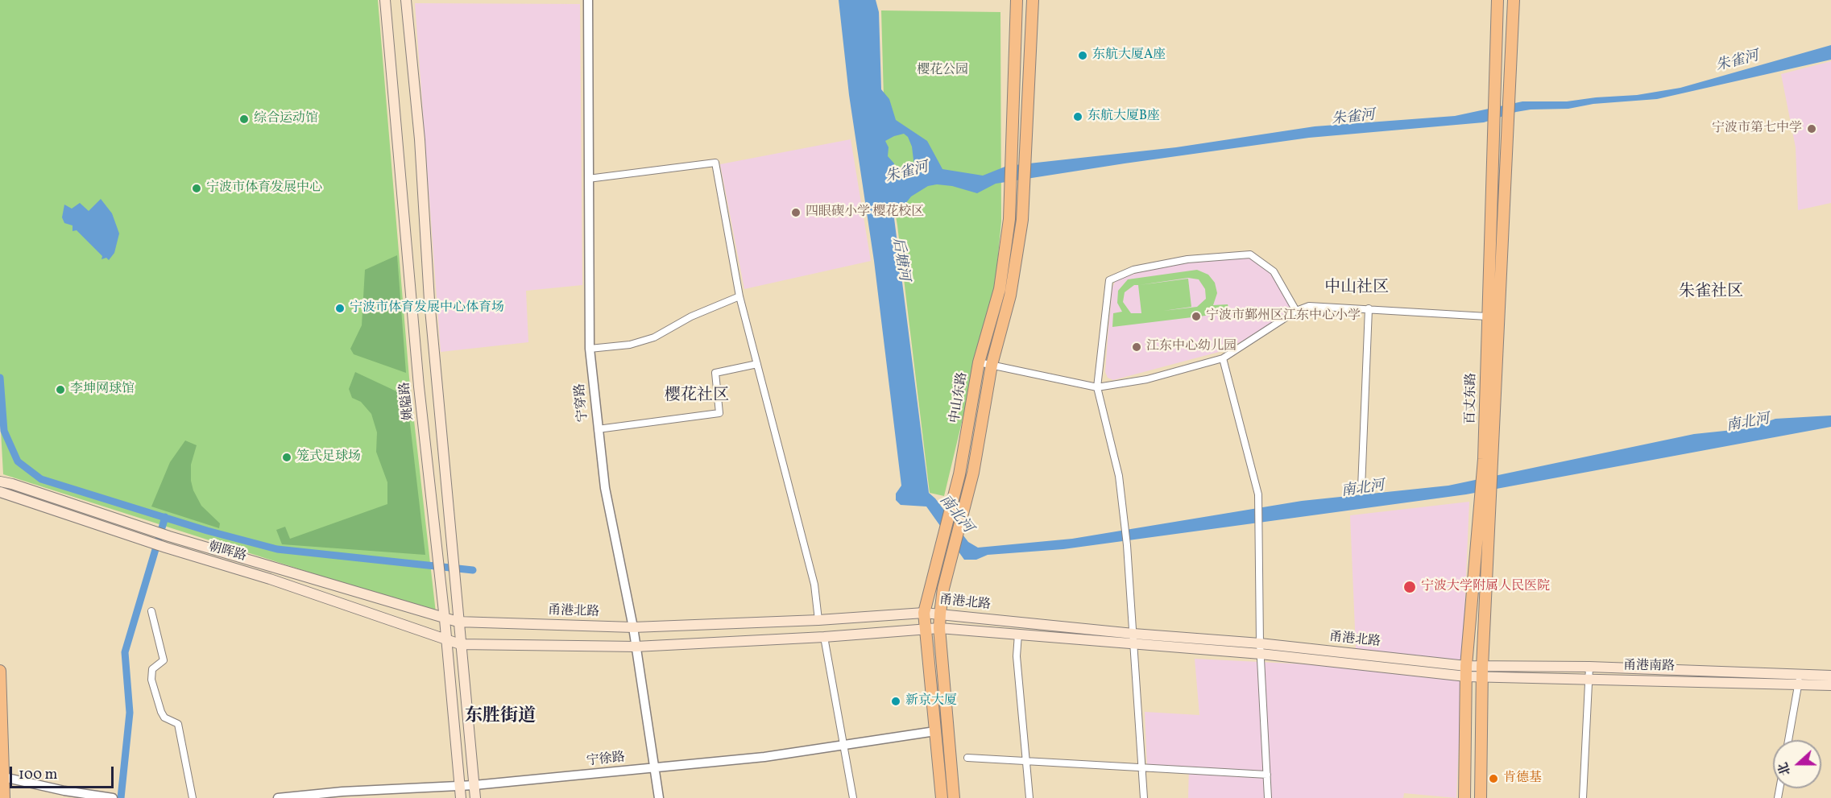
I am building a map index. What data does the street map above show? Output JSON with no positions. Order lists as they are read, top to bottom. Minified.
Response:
{"streets":{"main road":["中山东路","百丈东路","姚隘路","朝晖路","甬港北路","甬港南路"],"street":["宁穿路","宁徐路"]},"crossings":[["中山东路","甬港北路"],["中山东路","宁徐路"],["百丈东路","甬港北路"],["百丈东路","甬港南路"],["姚隘路","朝晖路"],["姚隘路","甬港北路"],["姚隘路","宁徐路"],["宁穿路","甬港北路"],["宁穿路","宁徐路"],["朝晖路","甬港北路"],["甬港北路","甬港南路"]],"districts":["中山社区","朱雀社区","樱花社区","东胜街道"],"water":["朱雀河","后塘河","南北河"],"parks":["樱花公园"],"places":["东航大厦A座","东航大厦B座","综合运动馆","宁波市第七中学","宁波市体育发展中心","四眼碶小学 樱花校区","宁波市体育发展中心体育场","宁波市鄞州区江东中心小学","江东中心幼儿园","李坤网球馆","笼式足球场","宁波大学附属人民医院","新京大厦","肯德基"],"scale_bar":"100 m","north":"left"}
